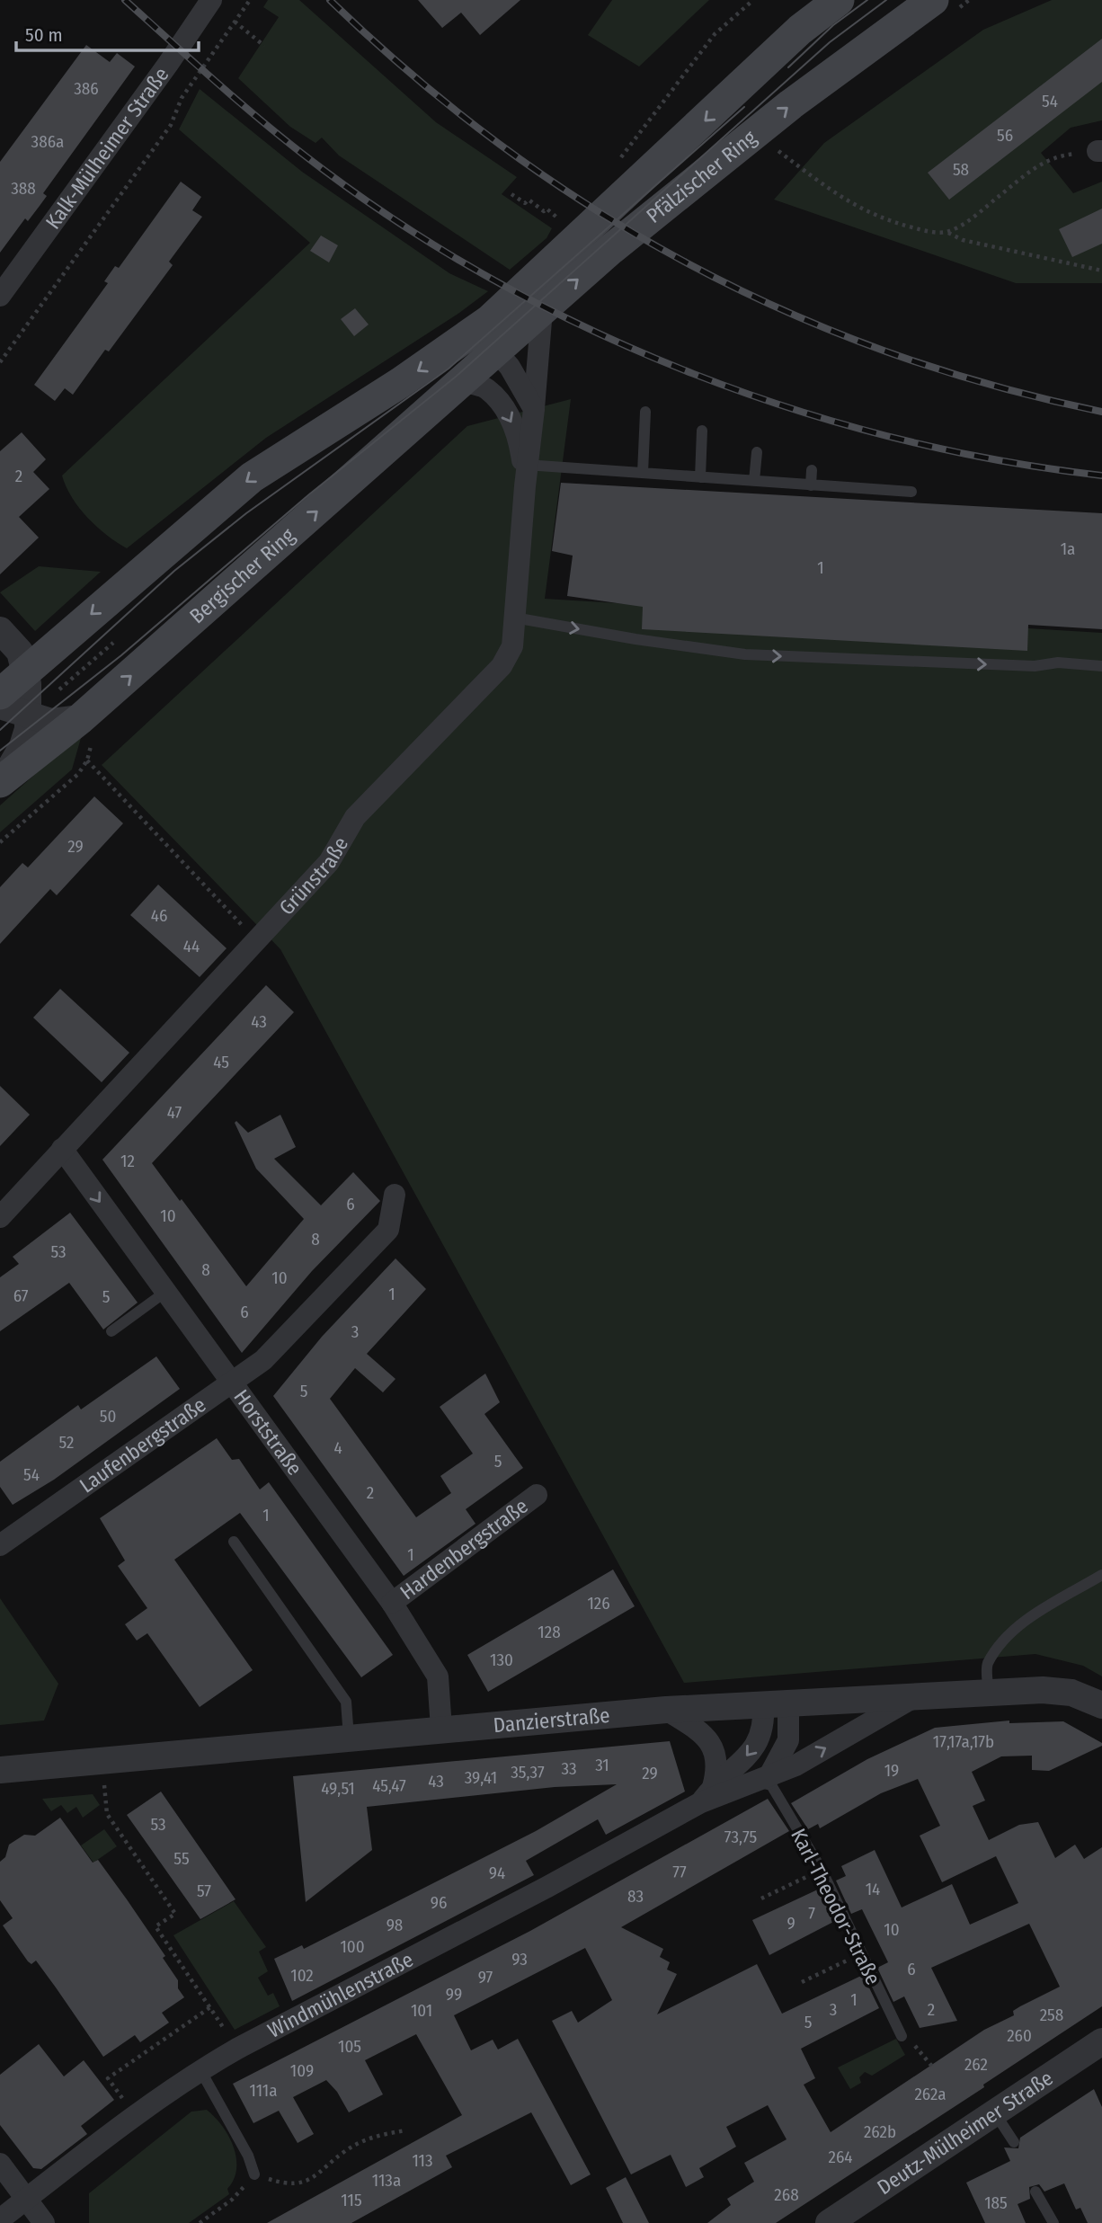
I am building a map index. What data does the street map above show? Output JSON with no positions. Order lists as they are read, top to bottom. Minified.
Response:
{"streets":{"main road":["Pfälzischer Ring","Bergischer Ring"],"street":["Kalk-Mülheimer Straße","Grünstraße","Horststraße","Laufenbergstraße","Hardenbergstraße","Danzierstraße","Windmühlenstraße","Deutz-Mülheimer Straße"],"lane":["Karl-Theodor-Straße"]},"crossings":[["Pfälzischer Ring","Bergischer Ring"],["Pfälzischer Ring","Grünstraße"],["Bergischer Ring","Grünstraße"],["Grünstraße","Horststraße"],["Horststraße","Laufenbergstraße"],["Horststraße","Hardenbergstraße"],["Horststraße","Danzierstraße"],["Danzierstraße","Windmühlenstraße"],["Karl-Theodor-Straße","Windmühlenstraße"]],"house_numbers":["386","54","56","386a","58","388","2","1a","1","29","46","44","43","45","47","12","6","10","8","53","8","10","1","67","5","6","3","5","50","52","4","5","54","2","1","1","126","128","130","17,17a,17b","31","33","19","35,37","29","39,41","43","45,47","49,51","53","73,75","55","77","94","14","57","83","96","7","9","98","10","100","93","6","102","97","99","1","3","2","101","258","5","260","105","262","109","111a","262a","262b","264","113","113a","268","115","185"],"scale_bar":"50 m"}
